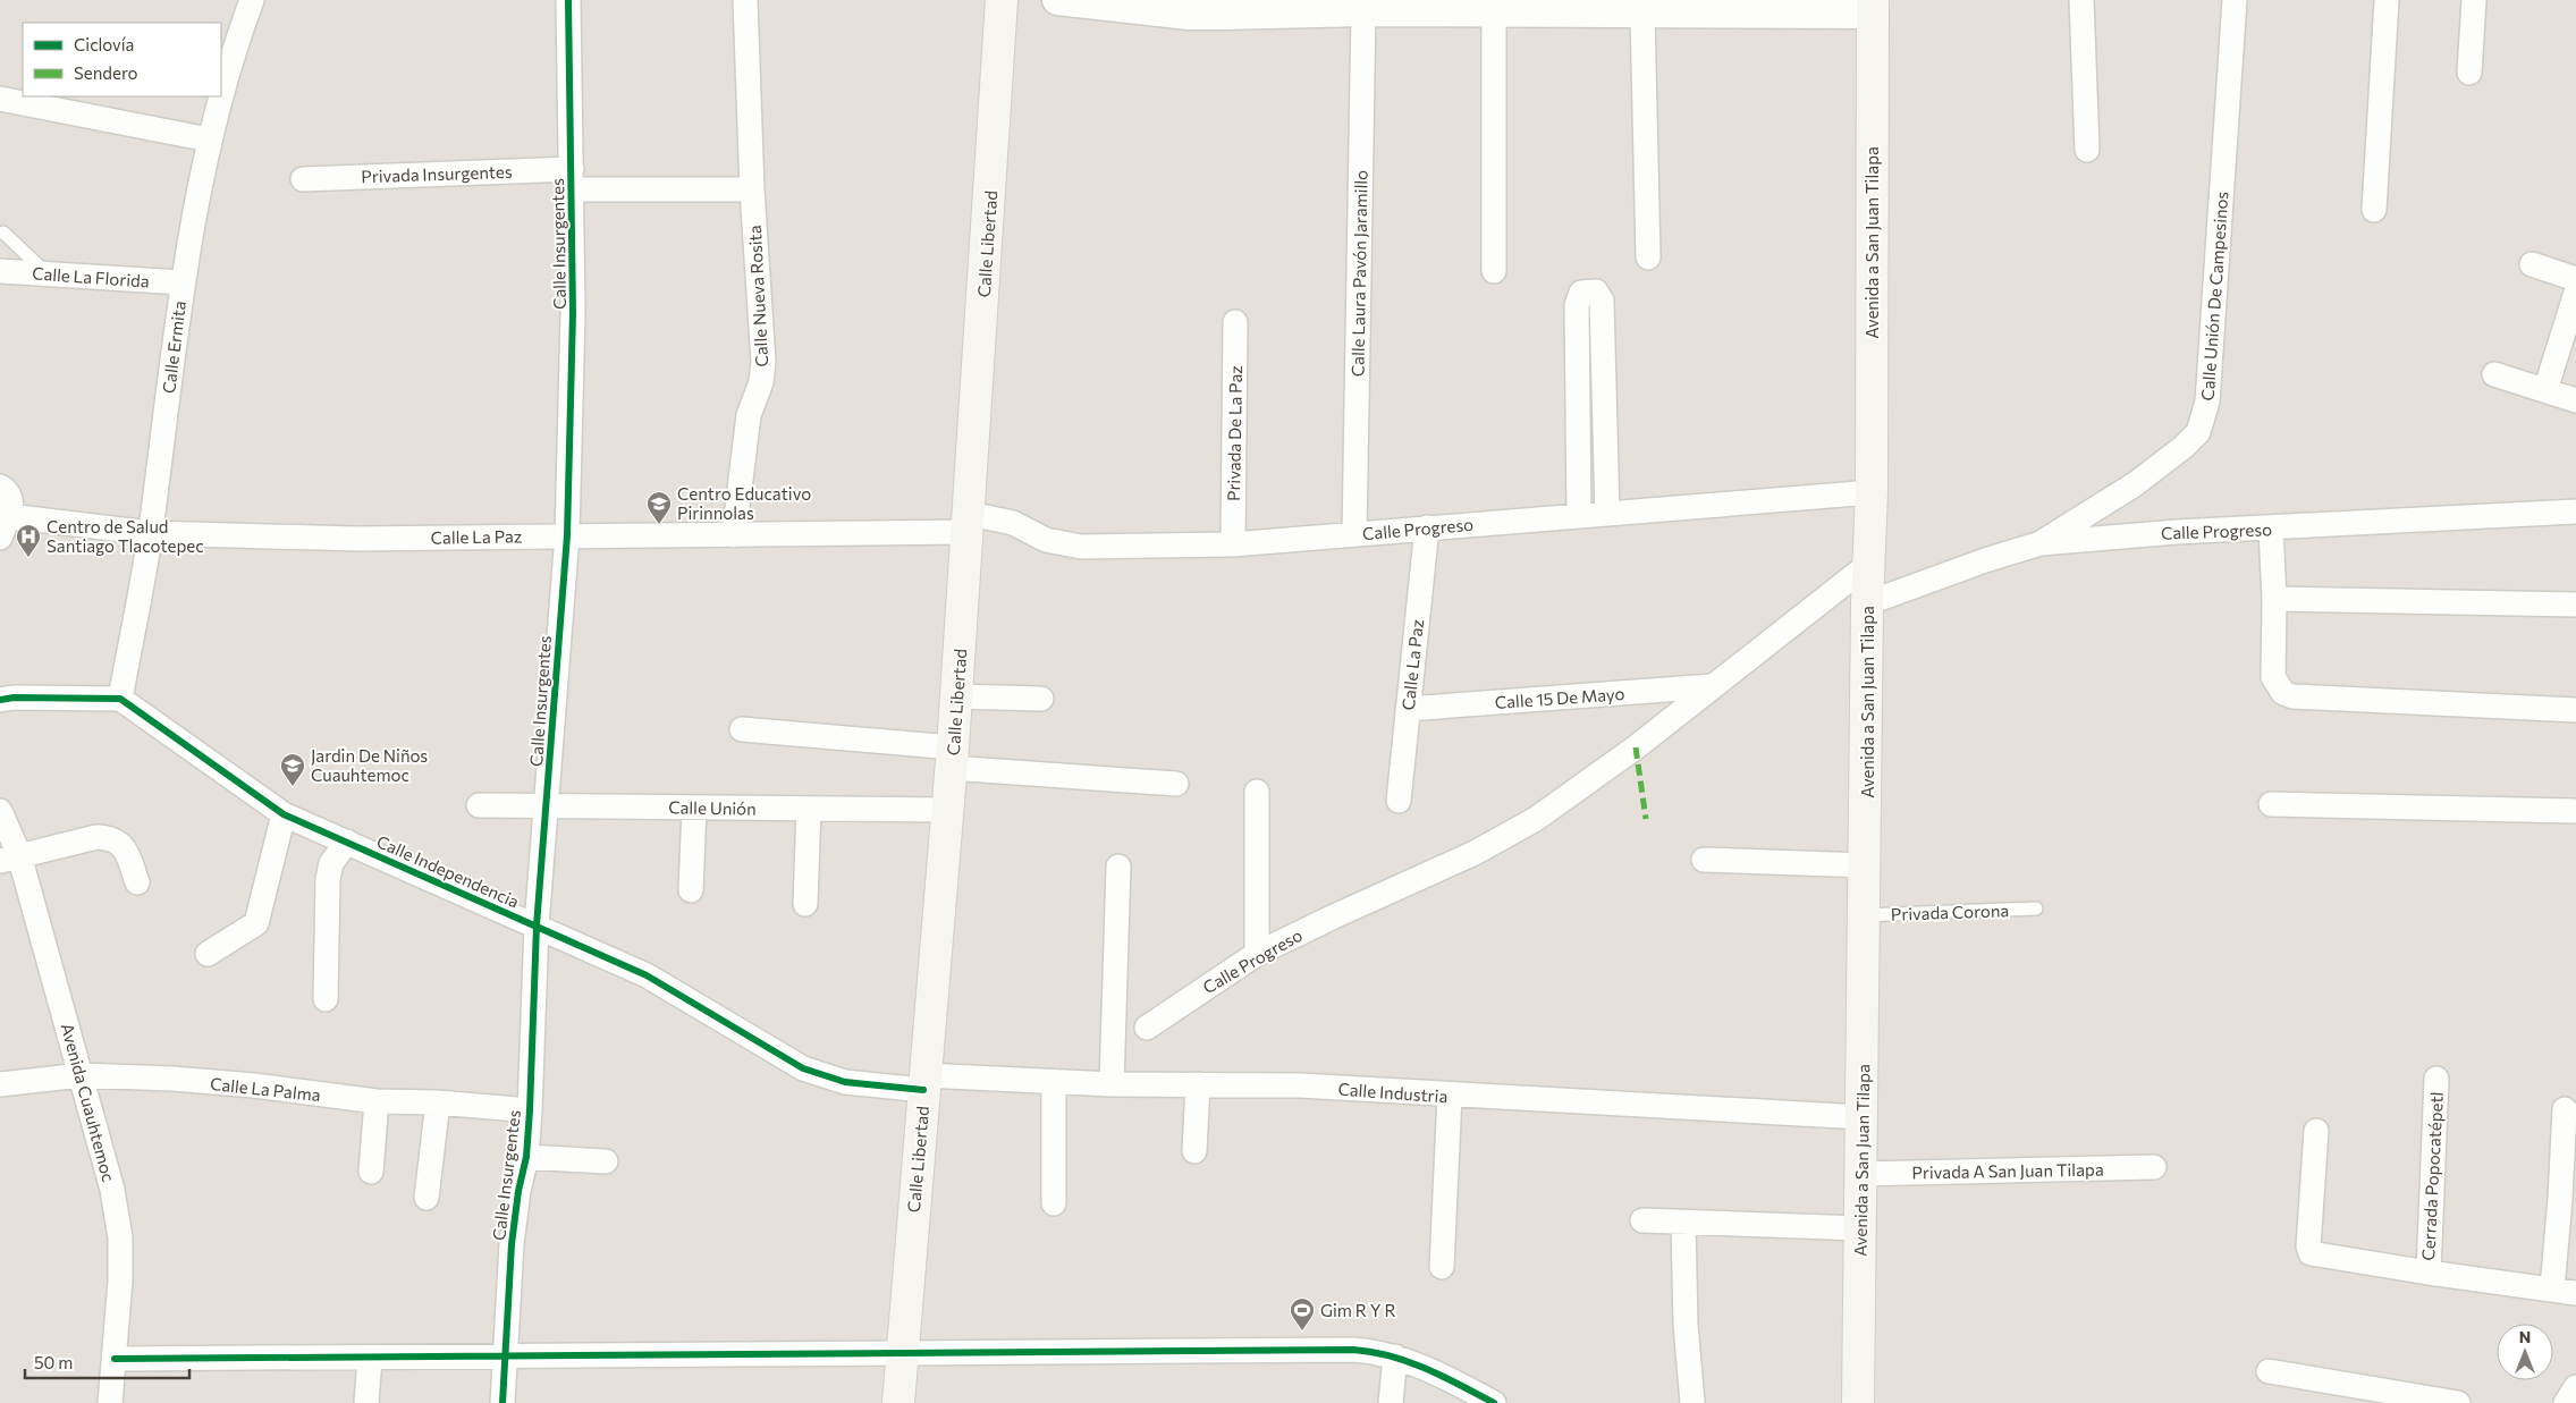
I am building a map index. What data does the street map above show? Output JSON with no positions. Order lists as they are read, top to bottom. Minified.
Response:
{"streets":{"main road":["Avenida a San Juan Tilapa","Calle Libertad"],"street":["Privada Insurgentes","Calle Insurgentes","Calle Laura Pavón Jaramillo","Calle La Florida","Calle Nueva Rosita","Calle Unión De Campesinos","Calle Ermita","Privada De La Paz","Calle Progreso","Calle La Paz","Calle 15 De Mayo","Calle Unión","Calle Independencia","Calle La Palma","Calle Industria","Avenida Cuauhtemoc","Privada A San Juan Tilapa","Cerrada Popocatépetl"],"lane":["Privada Corona"]},"crossings":[["Privada Insurgentes","Calle Insurgentes"],["Avenida a San Juan Tilapa","Calle Progreso"],["Avenida a San Juan Tilapa","Privada Corona"],["Avenida a San Juan Tilapa","Calle Industria"],["Avenida a San Juan Tilapa","Privada A San Juan Tilapa"],["Calle Insurgentes","Calle La Paz"],["Calle Insurgentes","Calle Unión"],["Calle Insurgentes","Calle Independencia"],["Calle Insurgentes","Calle La Palma"],["Calle Libertad","Calle Progreso"],["Calle Libertad","Calle La Paz"],["Calle Libertad","Calle Unión"],["Calle Libertad","Calle Independencia"],["Calle Libertad","Calle Industria"],["Calle Laura Pavón Jaramillo","Calle Progreso"],["Calle La Florida","Calle Ermita"],["Calle Nueva Rosita","Calle La Paz"],["Calle Unión De Campesinos","Calle Progreso"],["Calle Ermita","Calle La Paz"],["Calle Ermita","Calle Independencia"],["Privada De La Paz","Calle Progreso"],["Calle Progreso","Calle La Paz"],["Calle Progreso","Calle 15 De Mayo"],["Calle La Paz","Calle 15 De Mayo"],["Calle Independencia","Calle Industria"],["Calle La Palma","Avenida Cuauhtemoc"]],"places":{"school or university":["Centro Educativo Pirinnolas","Jardin De Niños Cuauhtemoc"],"hospital":["Centro de Salud Santiago Tlacotepec"],"sports":["Gim R Y R"]},"legend":["Ciclovía","Sendero"],"scale_bar":"50 m","north":"top"}
